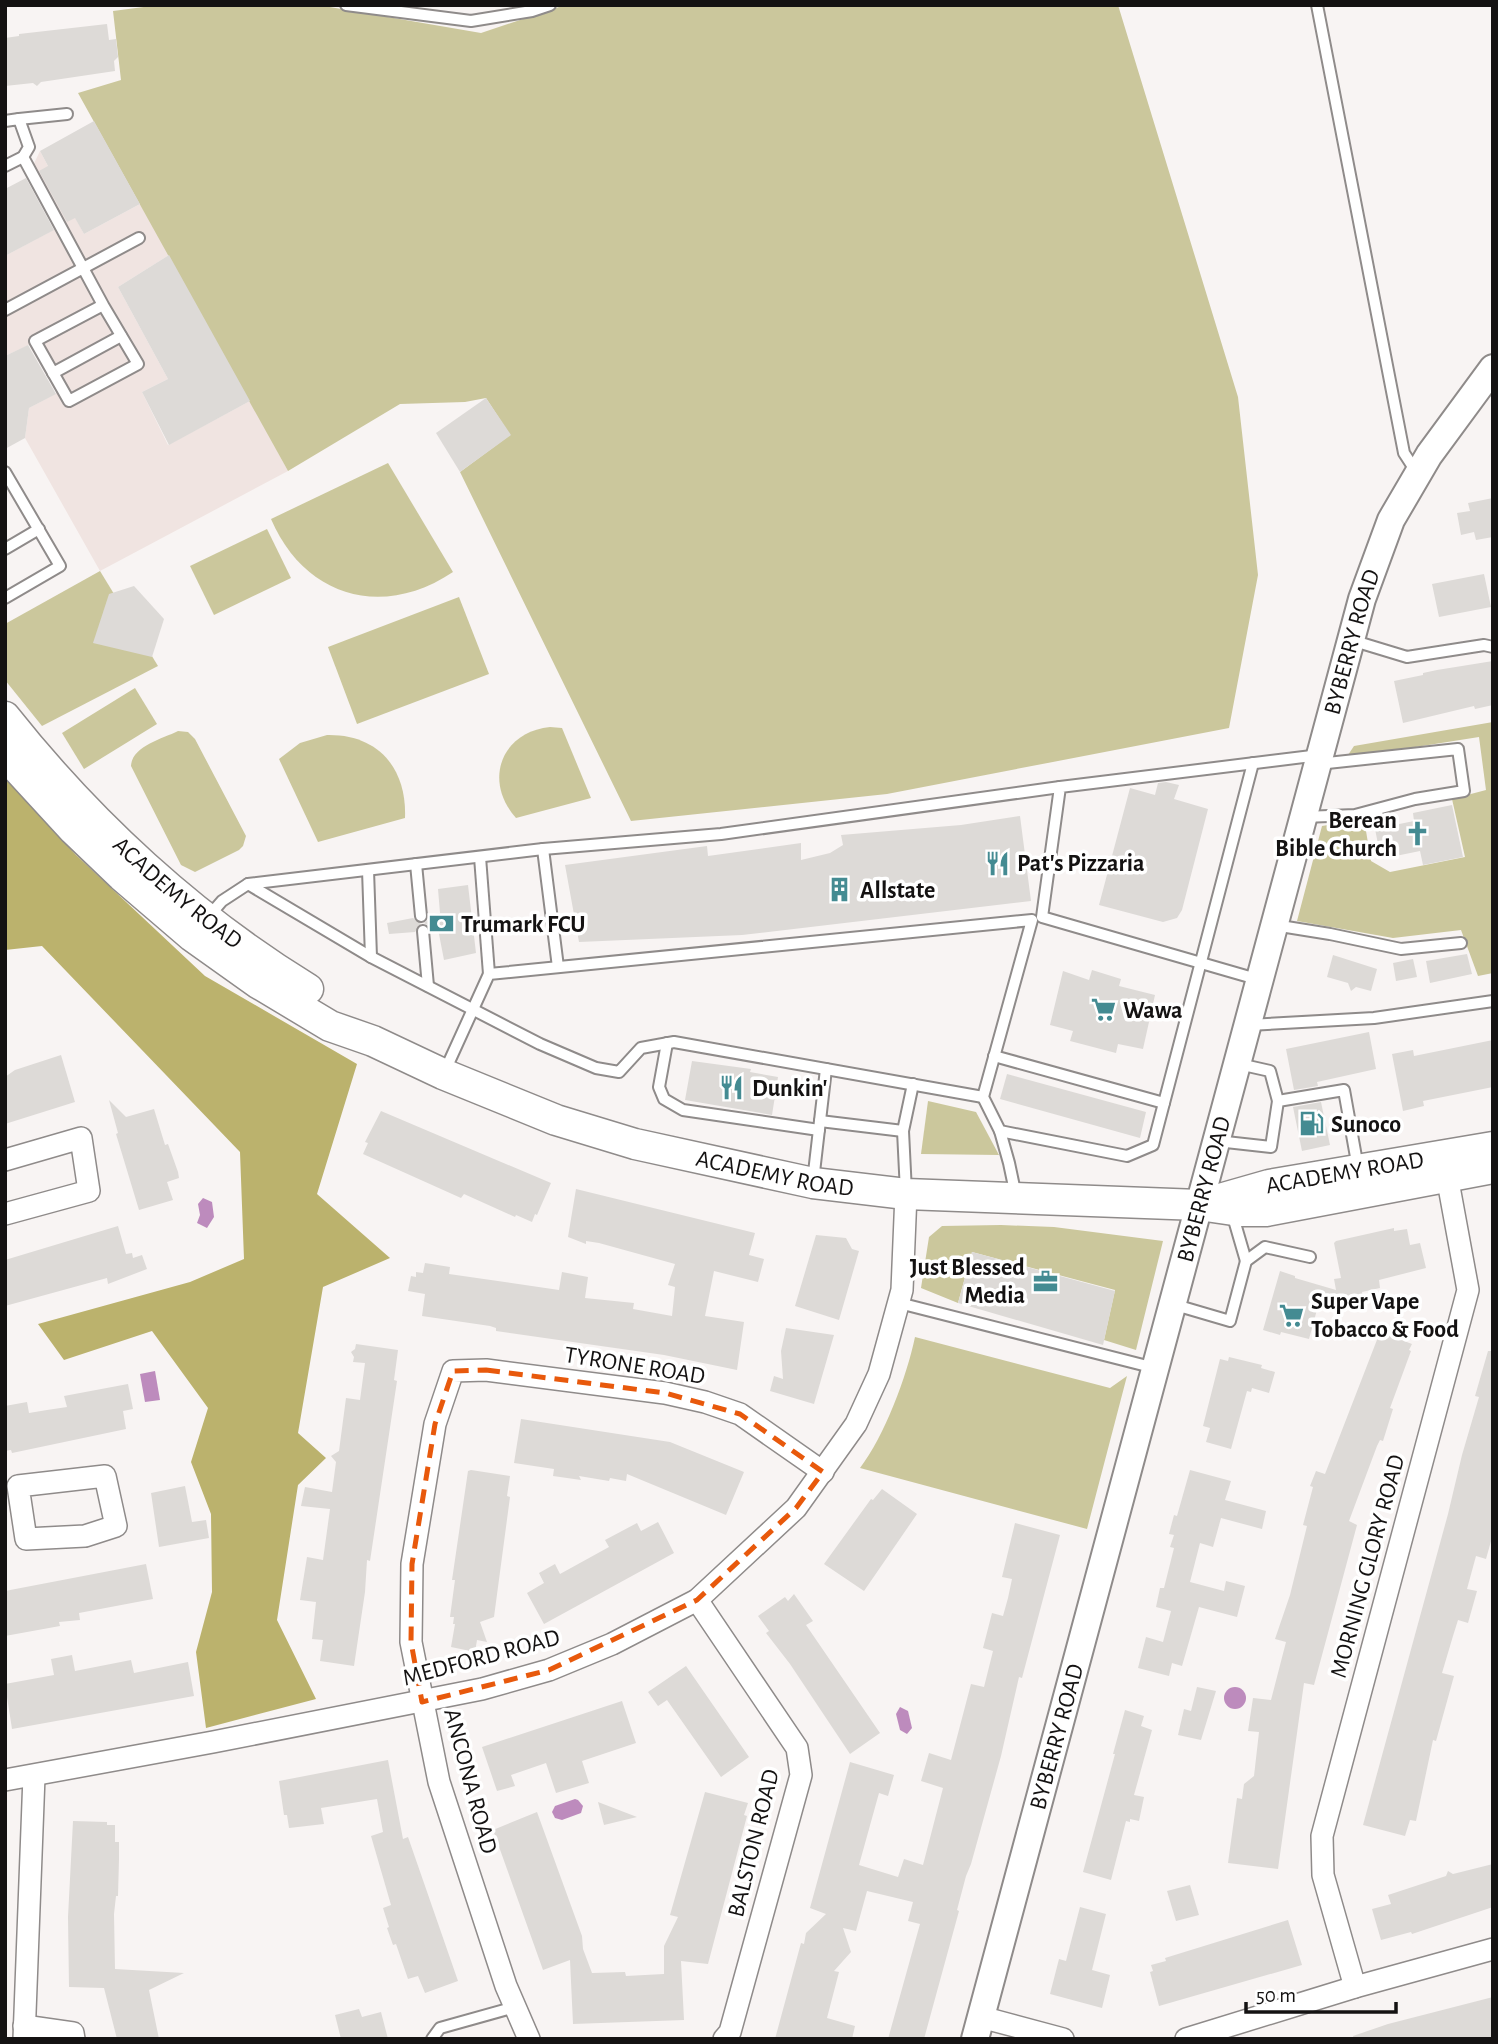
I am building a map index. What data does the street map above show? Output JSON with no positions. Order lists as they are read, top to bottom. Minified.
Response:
{"streets":{"main road":["ACADEMY ROAD"],"street":["BYBERRY ROAD","TYRONE ROAD","MORNING GLORY ROAD","MEDFORD ROAD","ANCONA ROAD","BALSTON ROAD"]},"crossings":[["BYBERRY ROAD","ACADEMY ROAD"],["ACADEMY ROAD","MORNING GLORY ROAD"],["ACADEMY ROAD","MEDFORD ROAD"],["TYRONE ROAD","MEDFORD ROAD"],["TYRONE ROAD","ANCONA ROAD"],["MEDFORD ROAD","ANCONA ROAD"],["MEDFORD ROAD","BALSTON ROAD"]],"places":{"church":["Berean Bible Church"],"restaurant":["Pat's Pizzaria","Dunkin'"],"building":["Allstate"],"bank":["Trumark FCU"],"supermarket":["Wawa","Super Vape Tobacco & Food"],"fuel station":["Sunoco"],"office":["Just Blessed Media"]},"scale_bar":"50 m"}
